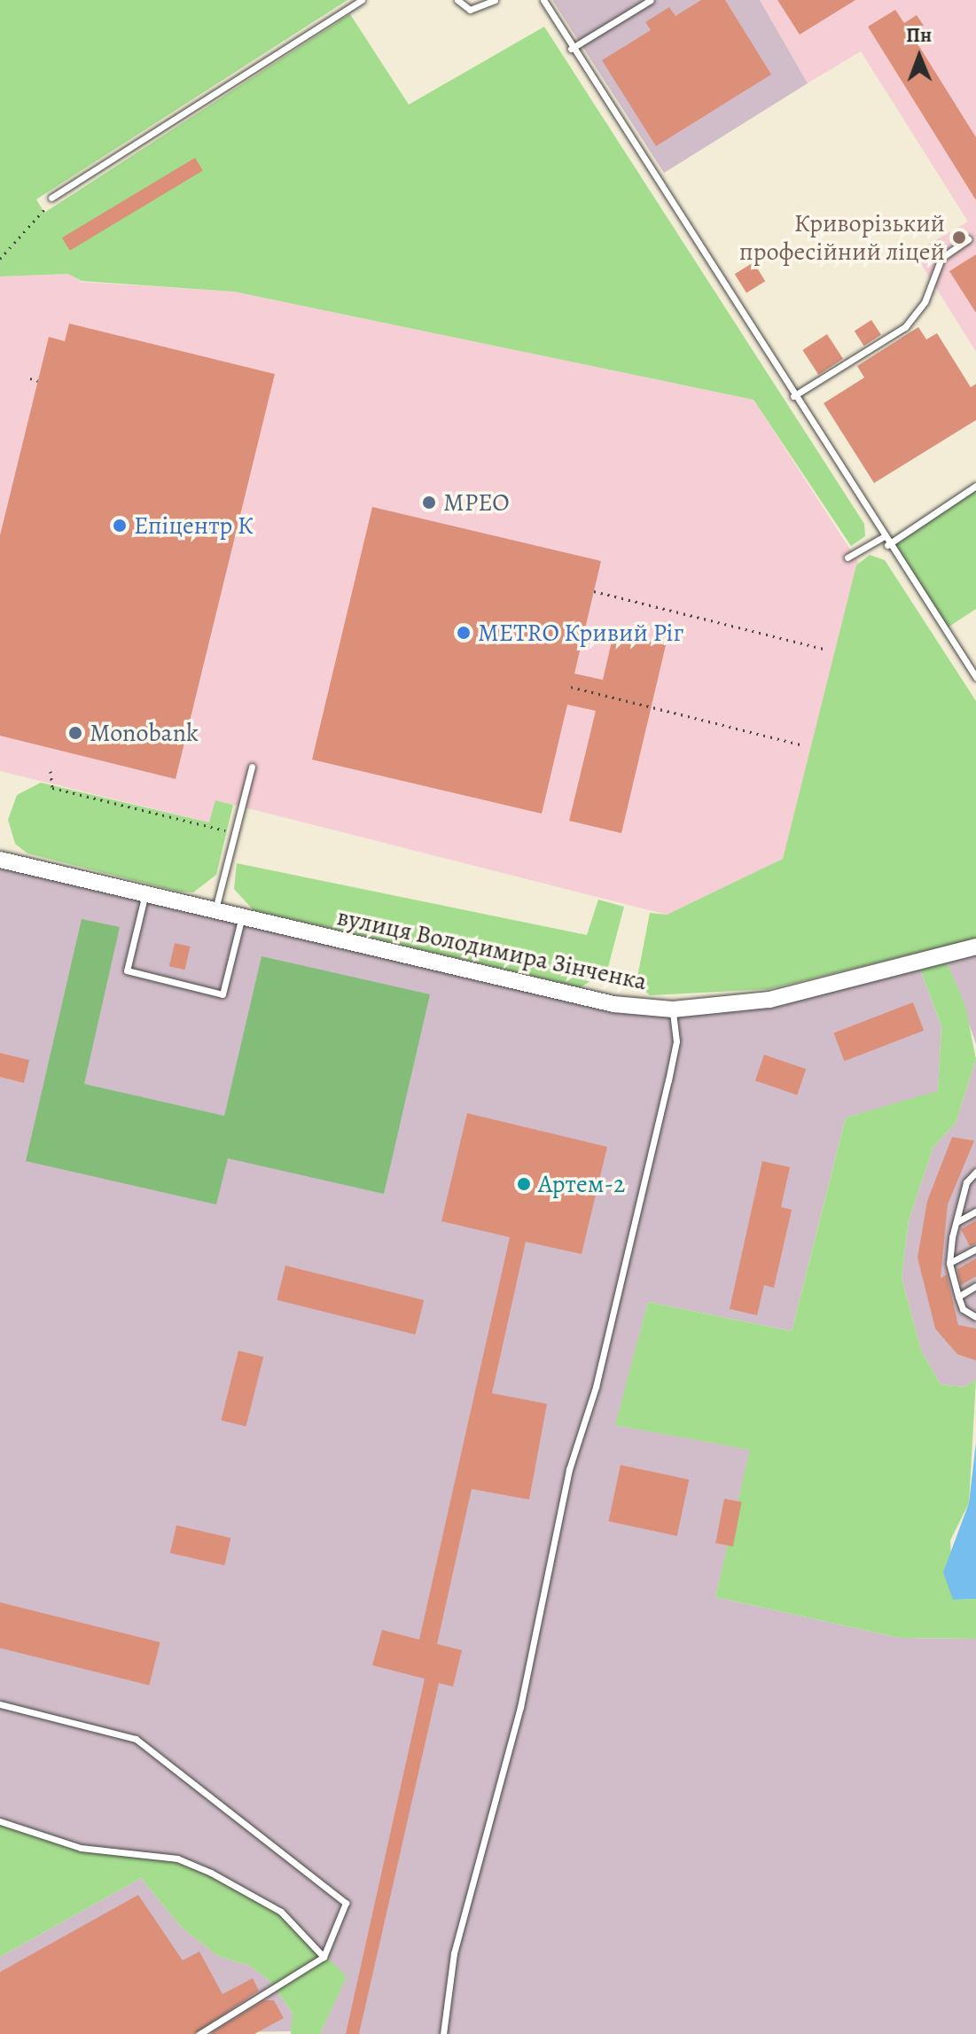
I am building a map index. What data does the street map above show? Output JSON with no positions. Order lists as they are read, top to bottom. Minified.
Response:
{"streets":{"main road":["вулиця Володимира Зінченка"]},"places":["Криворізький професійний ліцей","МРЕО","Епіцентр К","METRO Кривий Ріг","Monobank","Артем-2"],"north":"top"}
